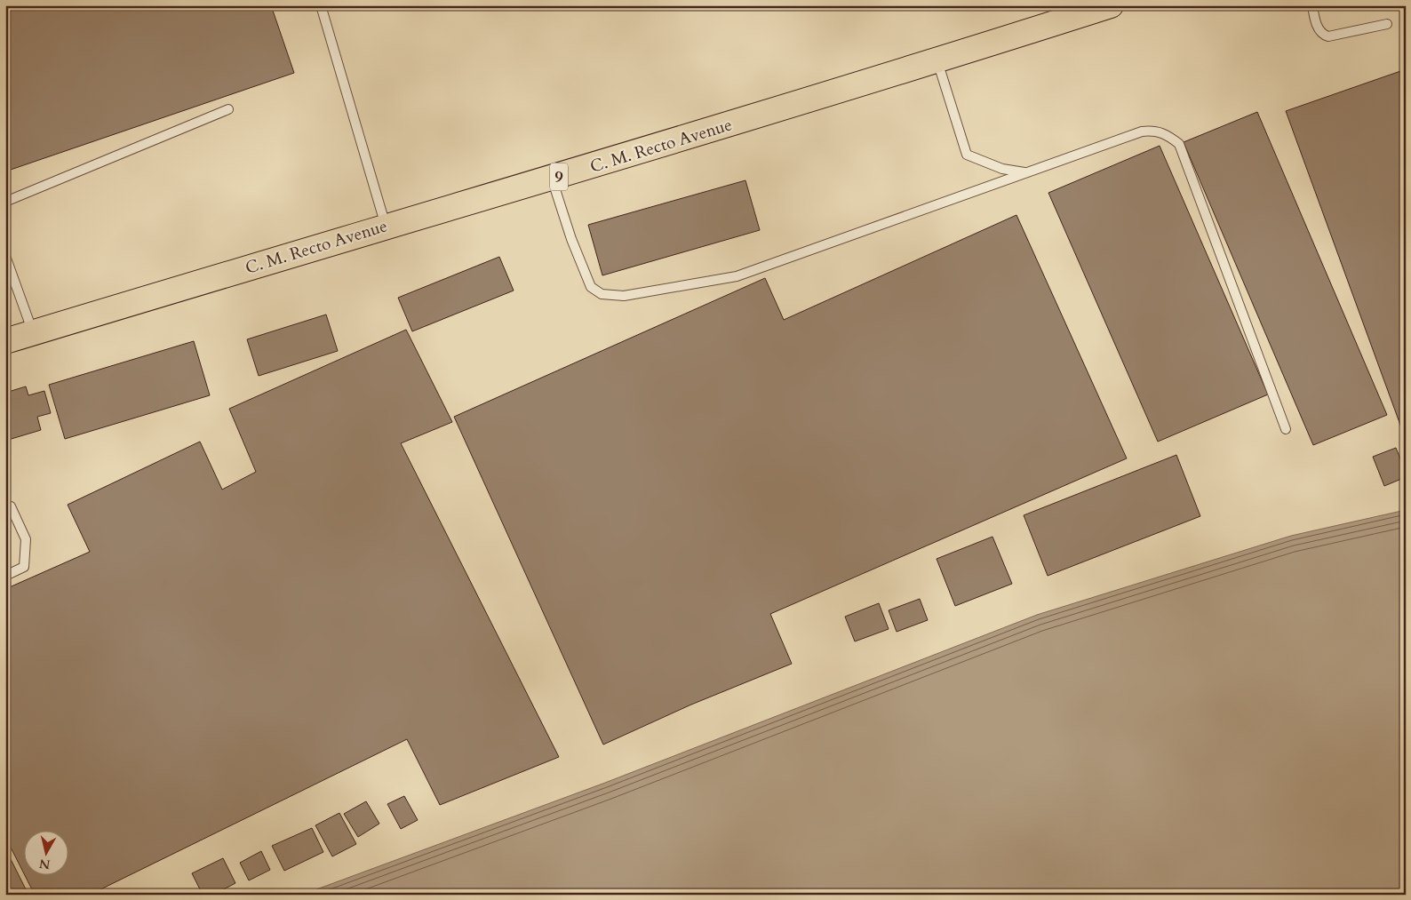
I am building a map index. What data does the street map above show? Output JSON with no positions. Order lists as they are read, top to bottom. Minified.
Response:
{"streets":{"highway":["C. M. Recto Avenue","9"]},"north":"bottom"}
